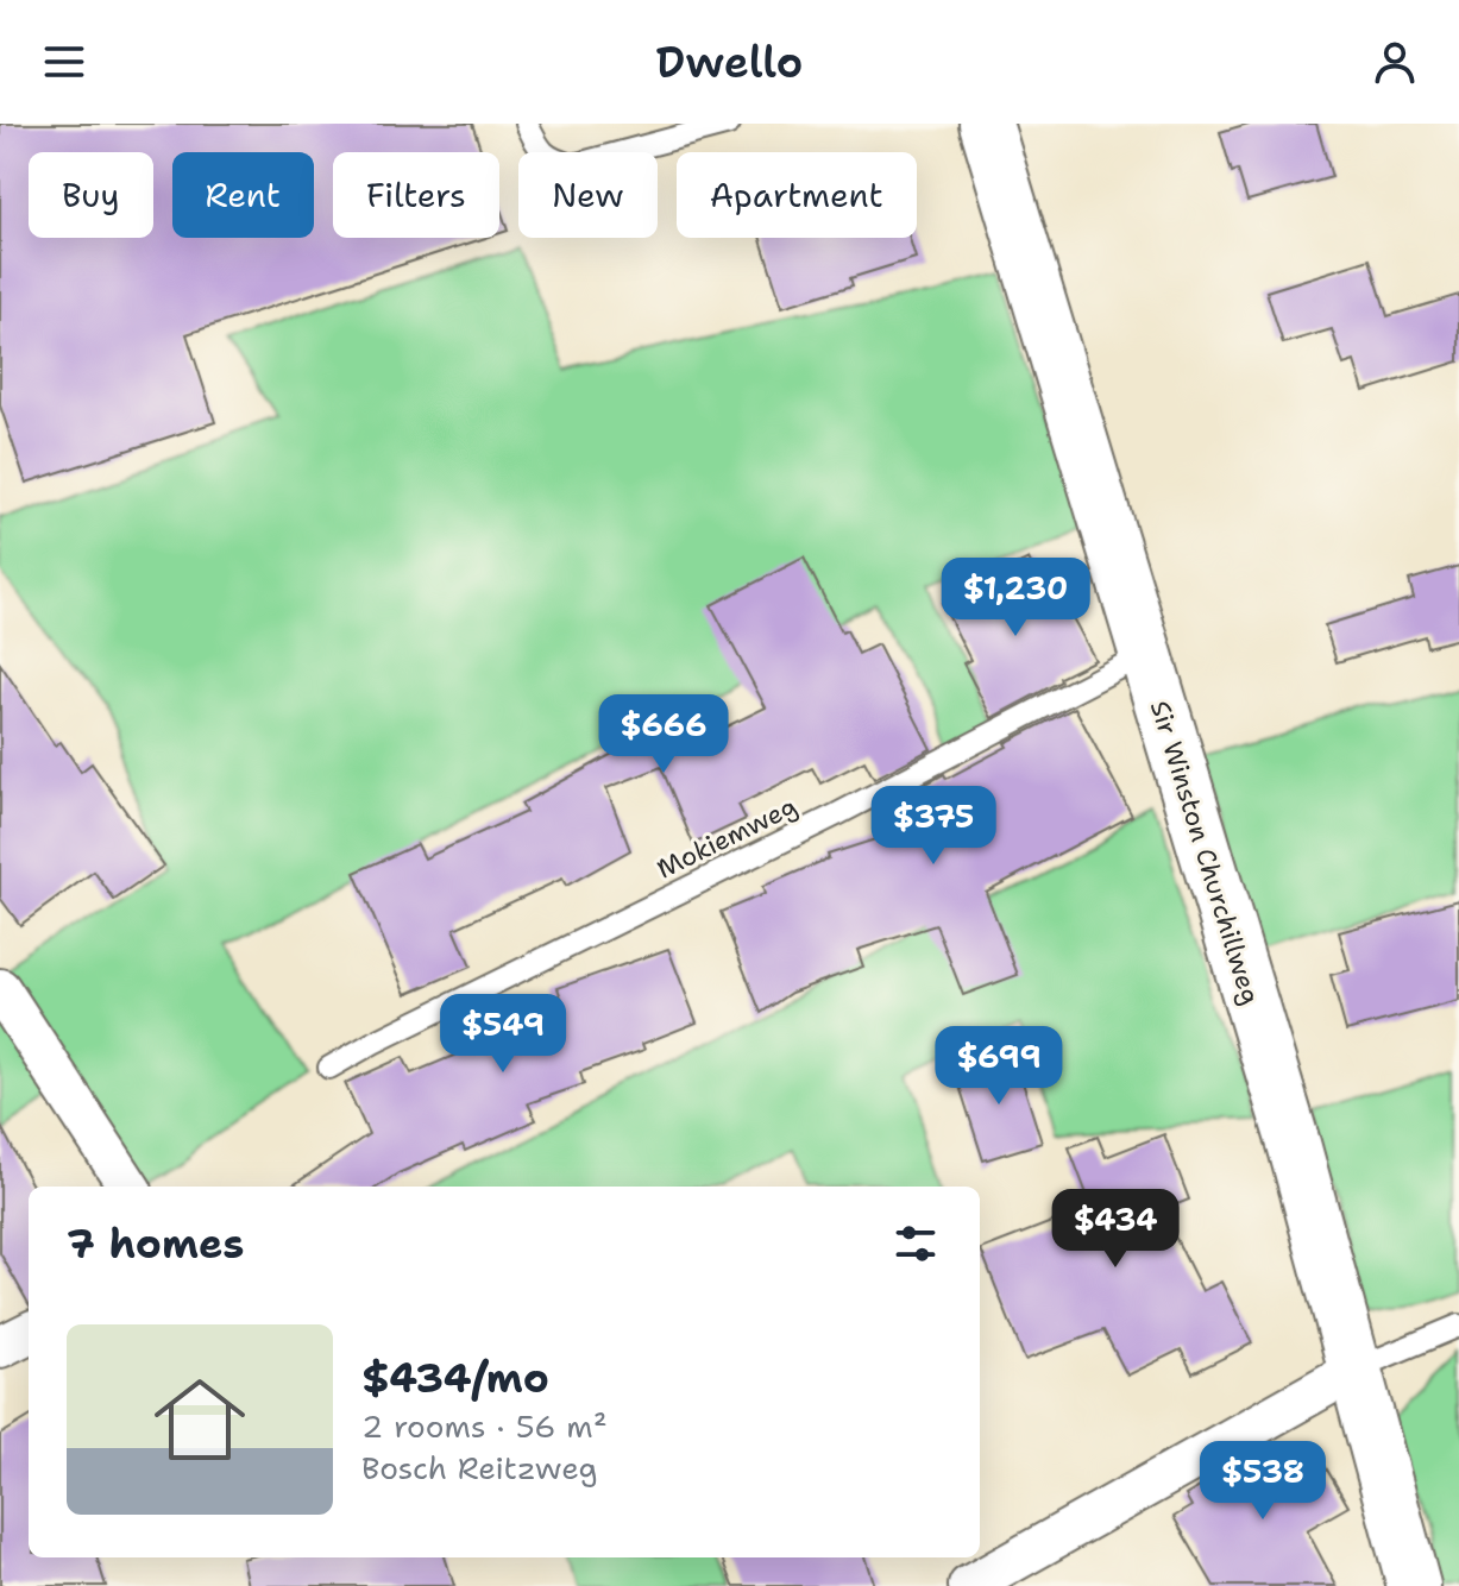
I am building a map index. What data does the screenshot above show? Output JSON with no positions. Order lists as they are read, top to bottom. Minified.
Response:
{"streets":{"street":["Sir Winston Churchillweg"],"lane":["Mokiemweg"]},"crossings":[["Mokiemweg","Sir Winston Churchillweg"]],"page":{"header":"Dwello","chip":["Buy","Rent","Filters","New","Apartment"],"price":["$1,230","$666","$375","$549","$699","$434","$538"],"heading":"7 homes","list":[{"name":"$434/mo","note":"2 rooms · 56 m² · Bosch Reitzweg"}]}}
